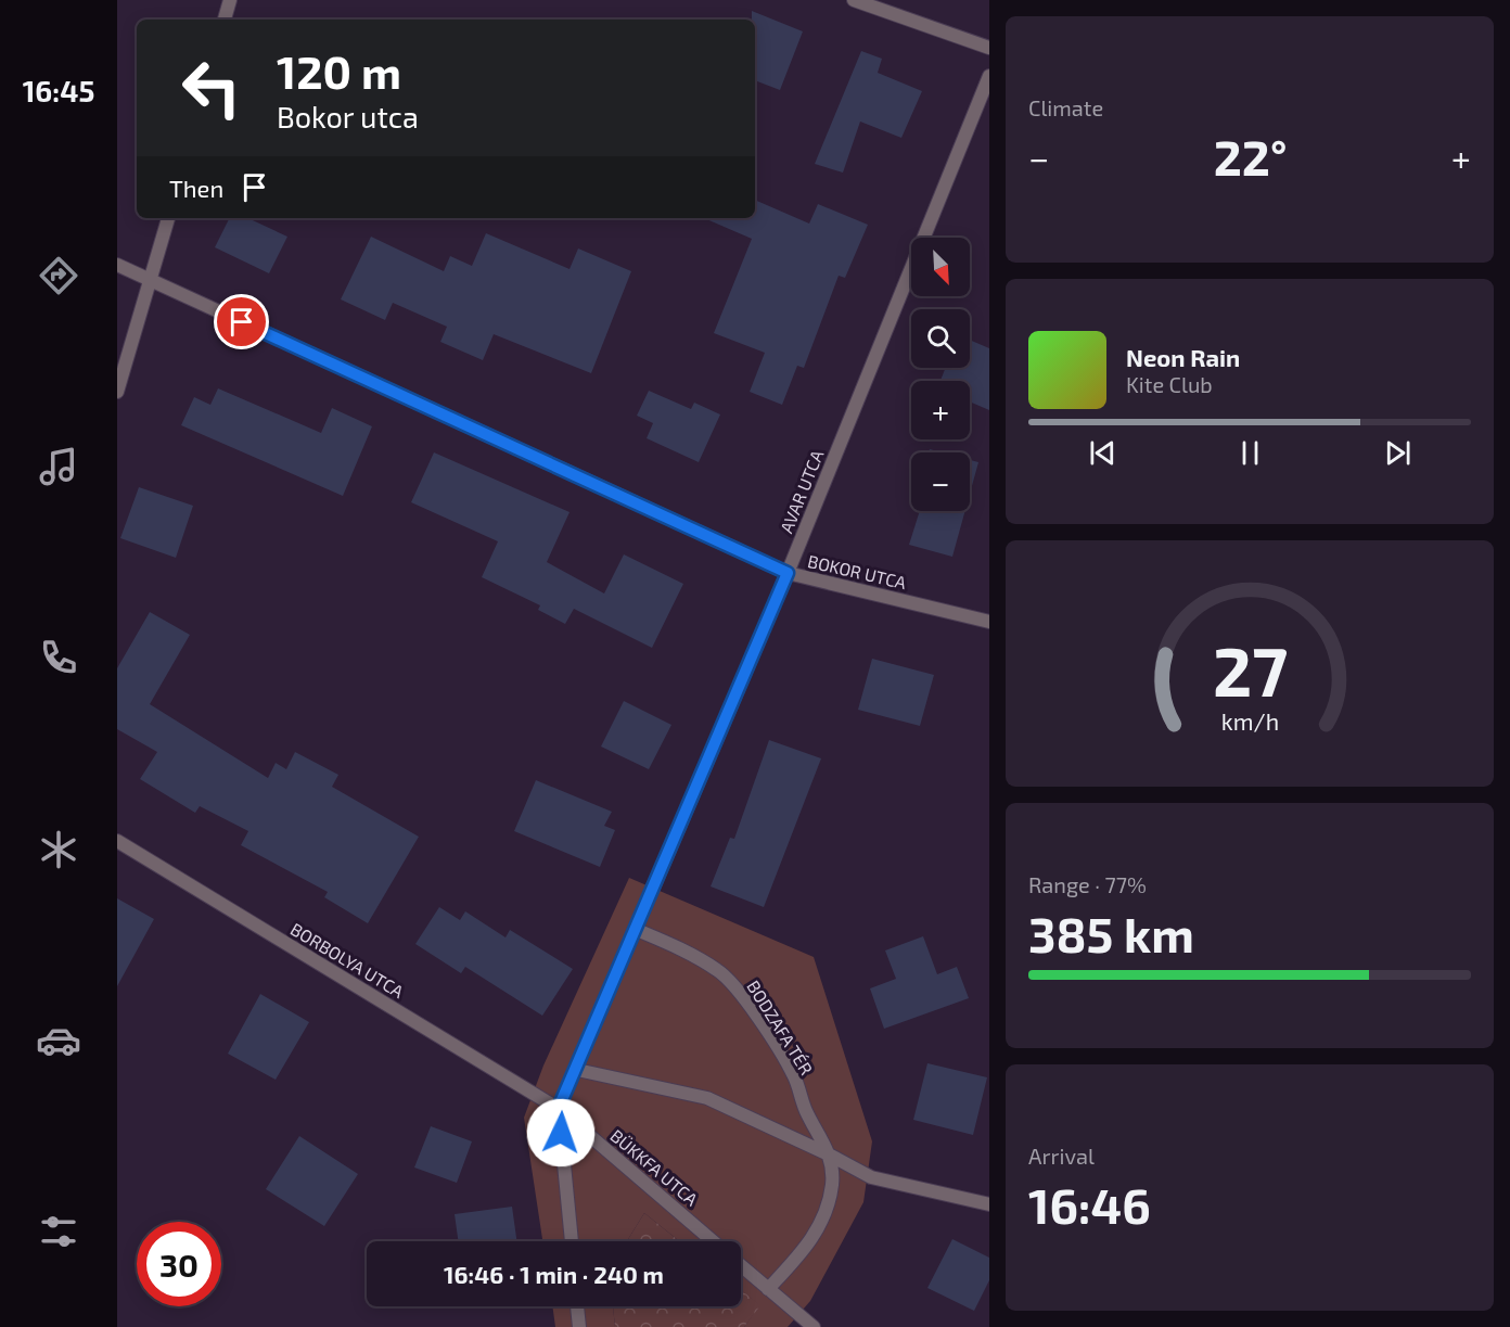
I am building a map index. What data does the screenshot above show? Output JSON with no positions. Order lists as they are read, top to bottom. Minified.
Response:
{"streets":{"street":["AVAR UTCA","BOKOR UTCA","BORBOLYA UTCA","BODZAFA TÉR","BÜKKFA UTCA"]},"crossings":[["AVAR UTCA","BOKOR UTCA"],["AVAR UTCA","BORBOLYA UTCA"],["AVAR UTCA","BODZAFA TÉR"],["AVAR UTCA","BÜKKFA UTCA"],["BORBOLYA UTCA","BÜKKFA UTCA"],["BODZAFA TÉR","BÜKKFA UTCA"]],"north":"bottom right","page":{"tabs":"16:45","tile":["Climate",["Range · 77%","385 km"],["Arrival","16:46"]],"turn":["120 m","Bokor utca"],"heat":["−","22°","+"],"then":"Then","map_buttons":["+","−"],"song":["Neon Rain","Kite Club"],"limit":"30","trip":"16:46 · 1 min · 240 m","gauge":["27","km/h"]}}
